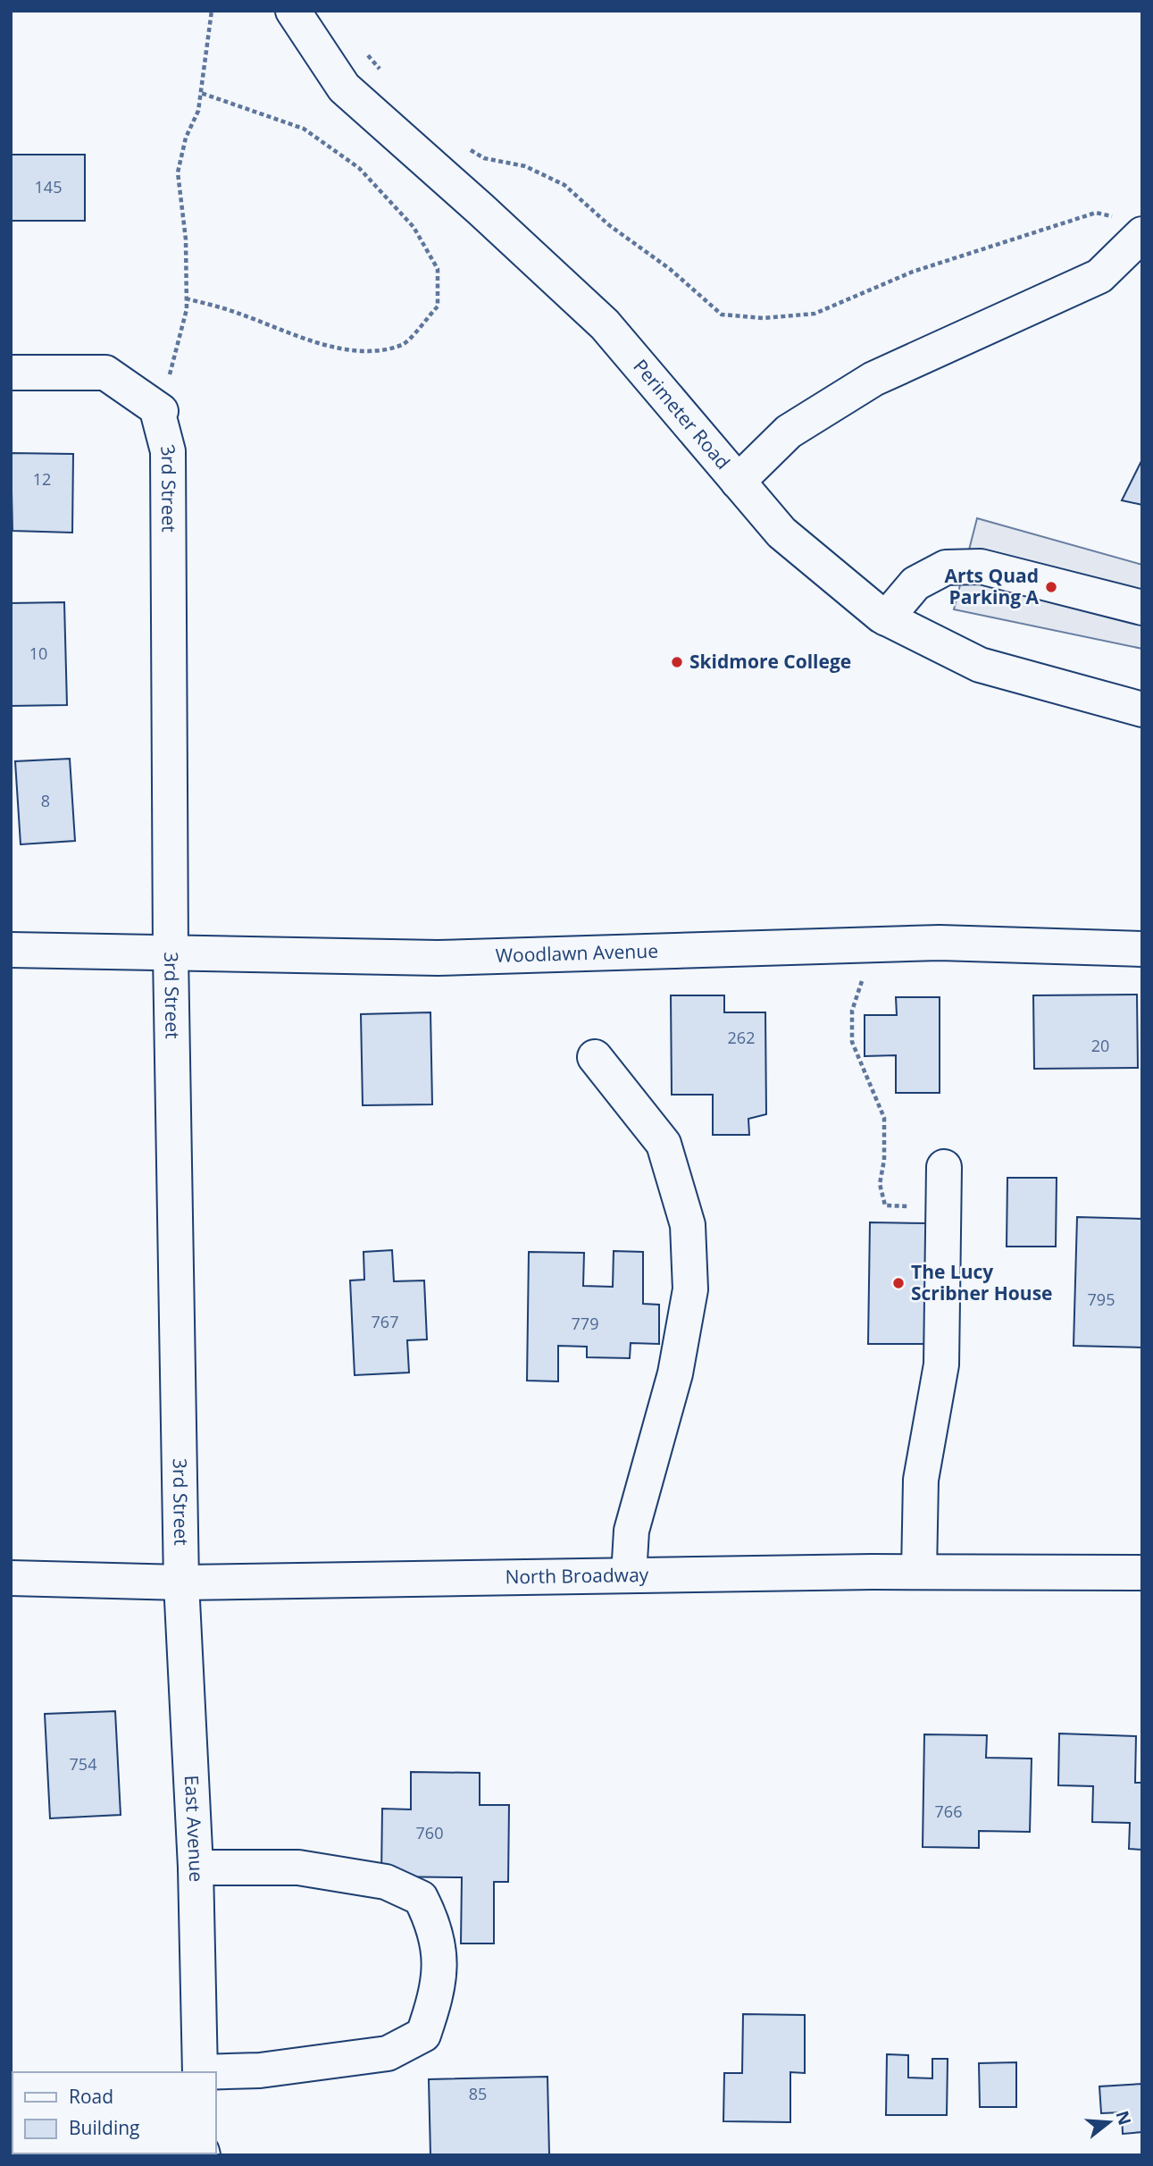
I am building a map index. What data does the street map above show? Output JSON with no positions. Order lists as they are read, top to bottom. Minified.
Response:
{"streets":{"street":["Perimeter Road","3rd Street","Woodlawn Avenue","North Broadway","East Avenue"]},"crossings":[["3rd Street","Woodlawn Avenue"],["3rd Street","North Broadway"],["3rd Street","East Avenue"],["North Broadway","East Avenue"]],"places":["Arts Quad Parking A","Skidmore College","The Lucy Scribner House"],"house_numbers":["145","12","10","8","262","20","795","767","779","754","766","760","85"],"legend":["Road","Building"],"north":"right"}
